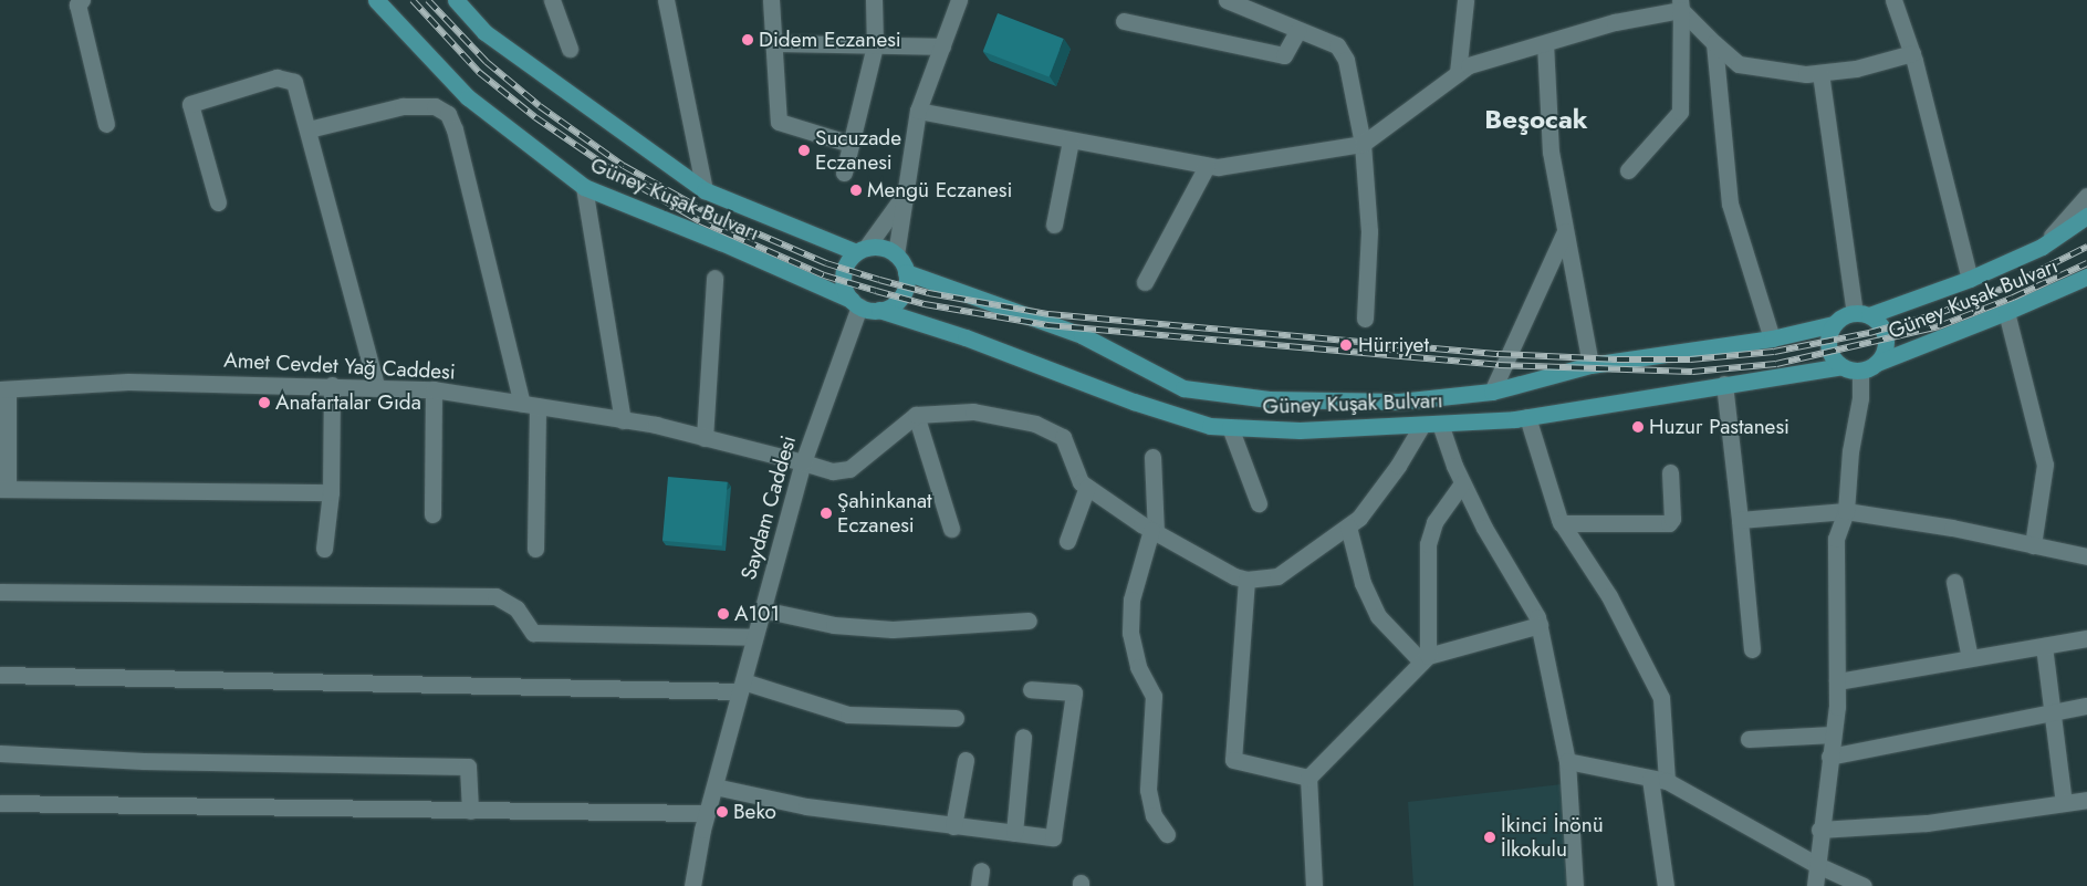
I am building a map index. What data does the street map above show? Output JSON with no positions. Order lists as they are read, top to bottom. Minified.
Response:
{"streets":{"main road":["Güney Kuşak Bulvarı"],"street":["Amet Cevdet Yağ Caddesi","Saydam Caddesi"]},"crossings":[["Güney Kuşak Bulvarı","Saydam Caddesi"],["Amet Cevdet Yağ Caddesi","Saydam Caddesi"]],"districts":["Beşocak"],"places":["Didem Eczanesi","Sucuzade Eczanesi","Mengü Eczanesi","Hürriyet","Anafartalar Gıda","Huzur Pastanesi","Şahinkanat Eczanesi","A101","Beko","İkinci İnönü İlkokulu"]}
